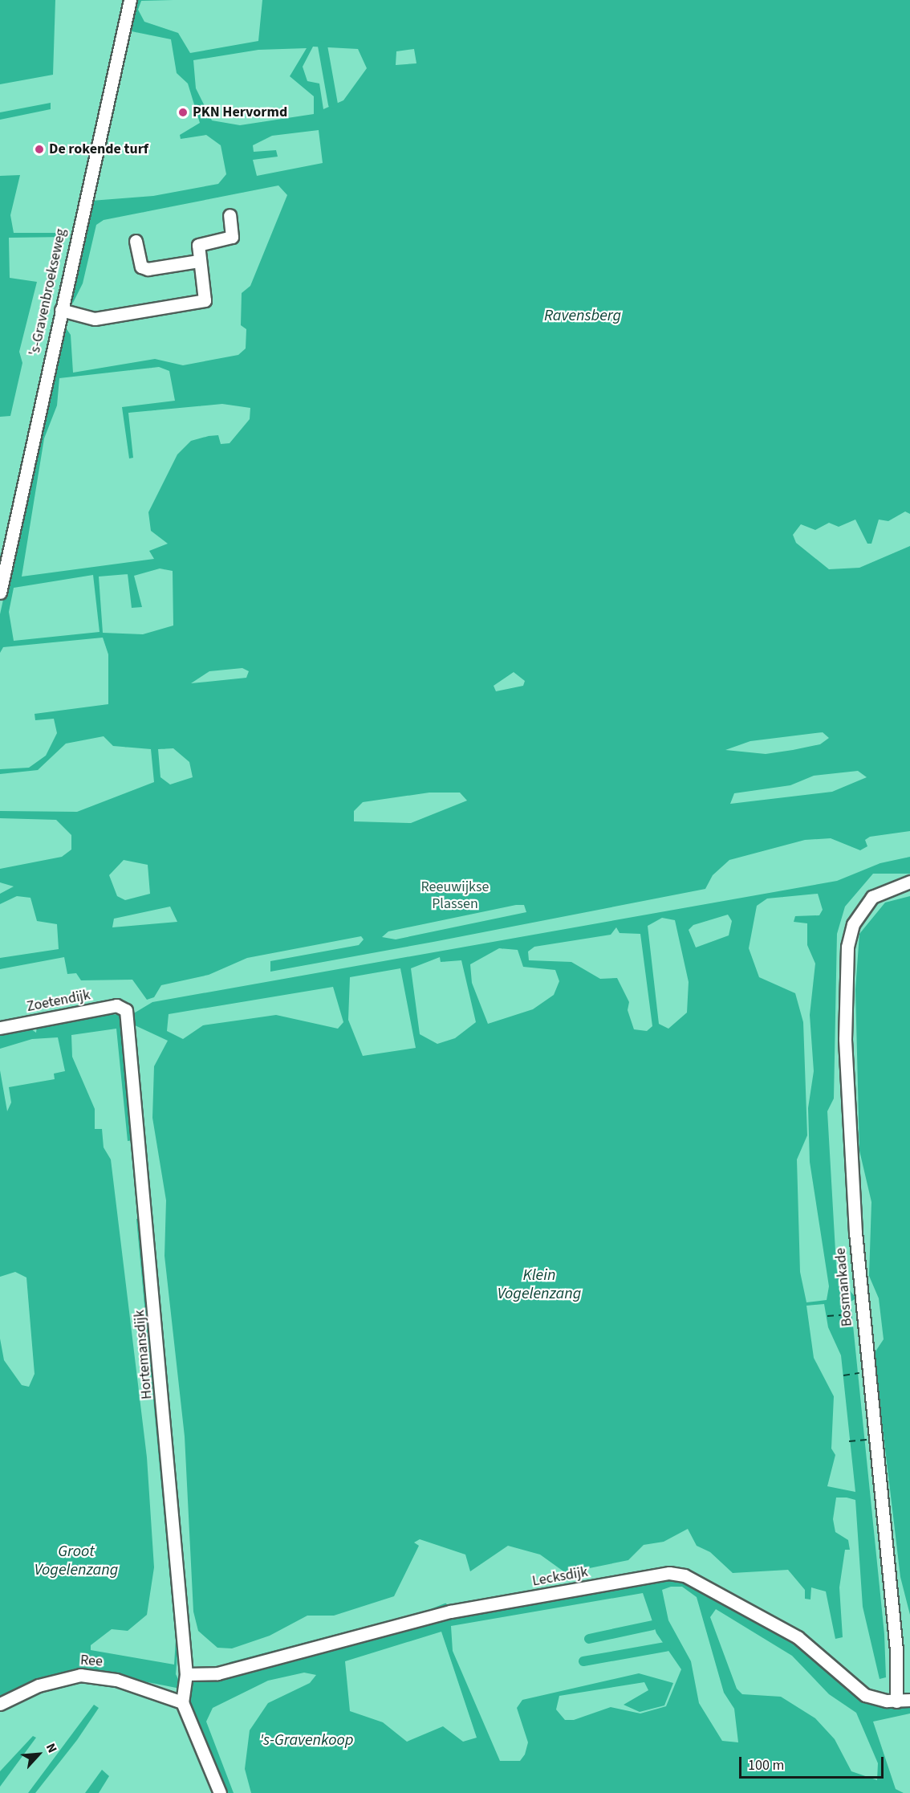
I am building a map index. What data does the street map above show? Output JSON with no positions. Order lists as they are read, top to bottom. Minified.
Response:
{"streets":{"street":["'s-Gravenbroekseweg","Zoetendijk","Bosmankade","Hortemansdijk","Lecksdijk","Ree"]},"crossings":[["Zoetendijk","Hortemansdijk"],["Bosmankade","Lecksdijk"],["Hortemansdijk","Lecksdijk"],["Hortemansdijk","Ree"],["Lecksdijk","Ree"]],"water":["Ravensberg","Klein Vogelenzang","Groot Vogelenzang","'s-Gravenkoop"],"parks":["Reeuwijkse Plassen"],"places":["PKN Hervormd","De rokende turf"],"scale_bar":"100 m","north":"top right"}
